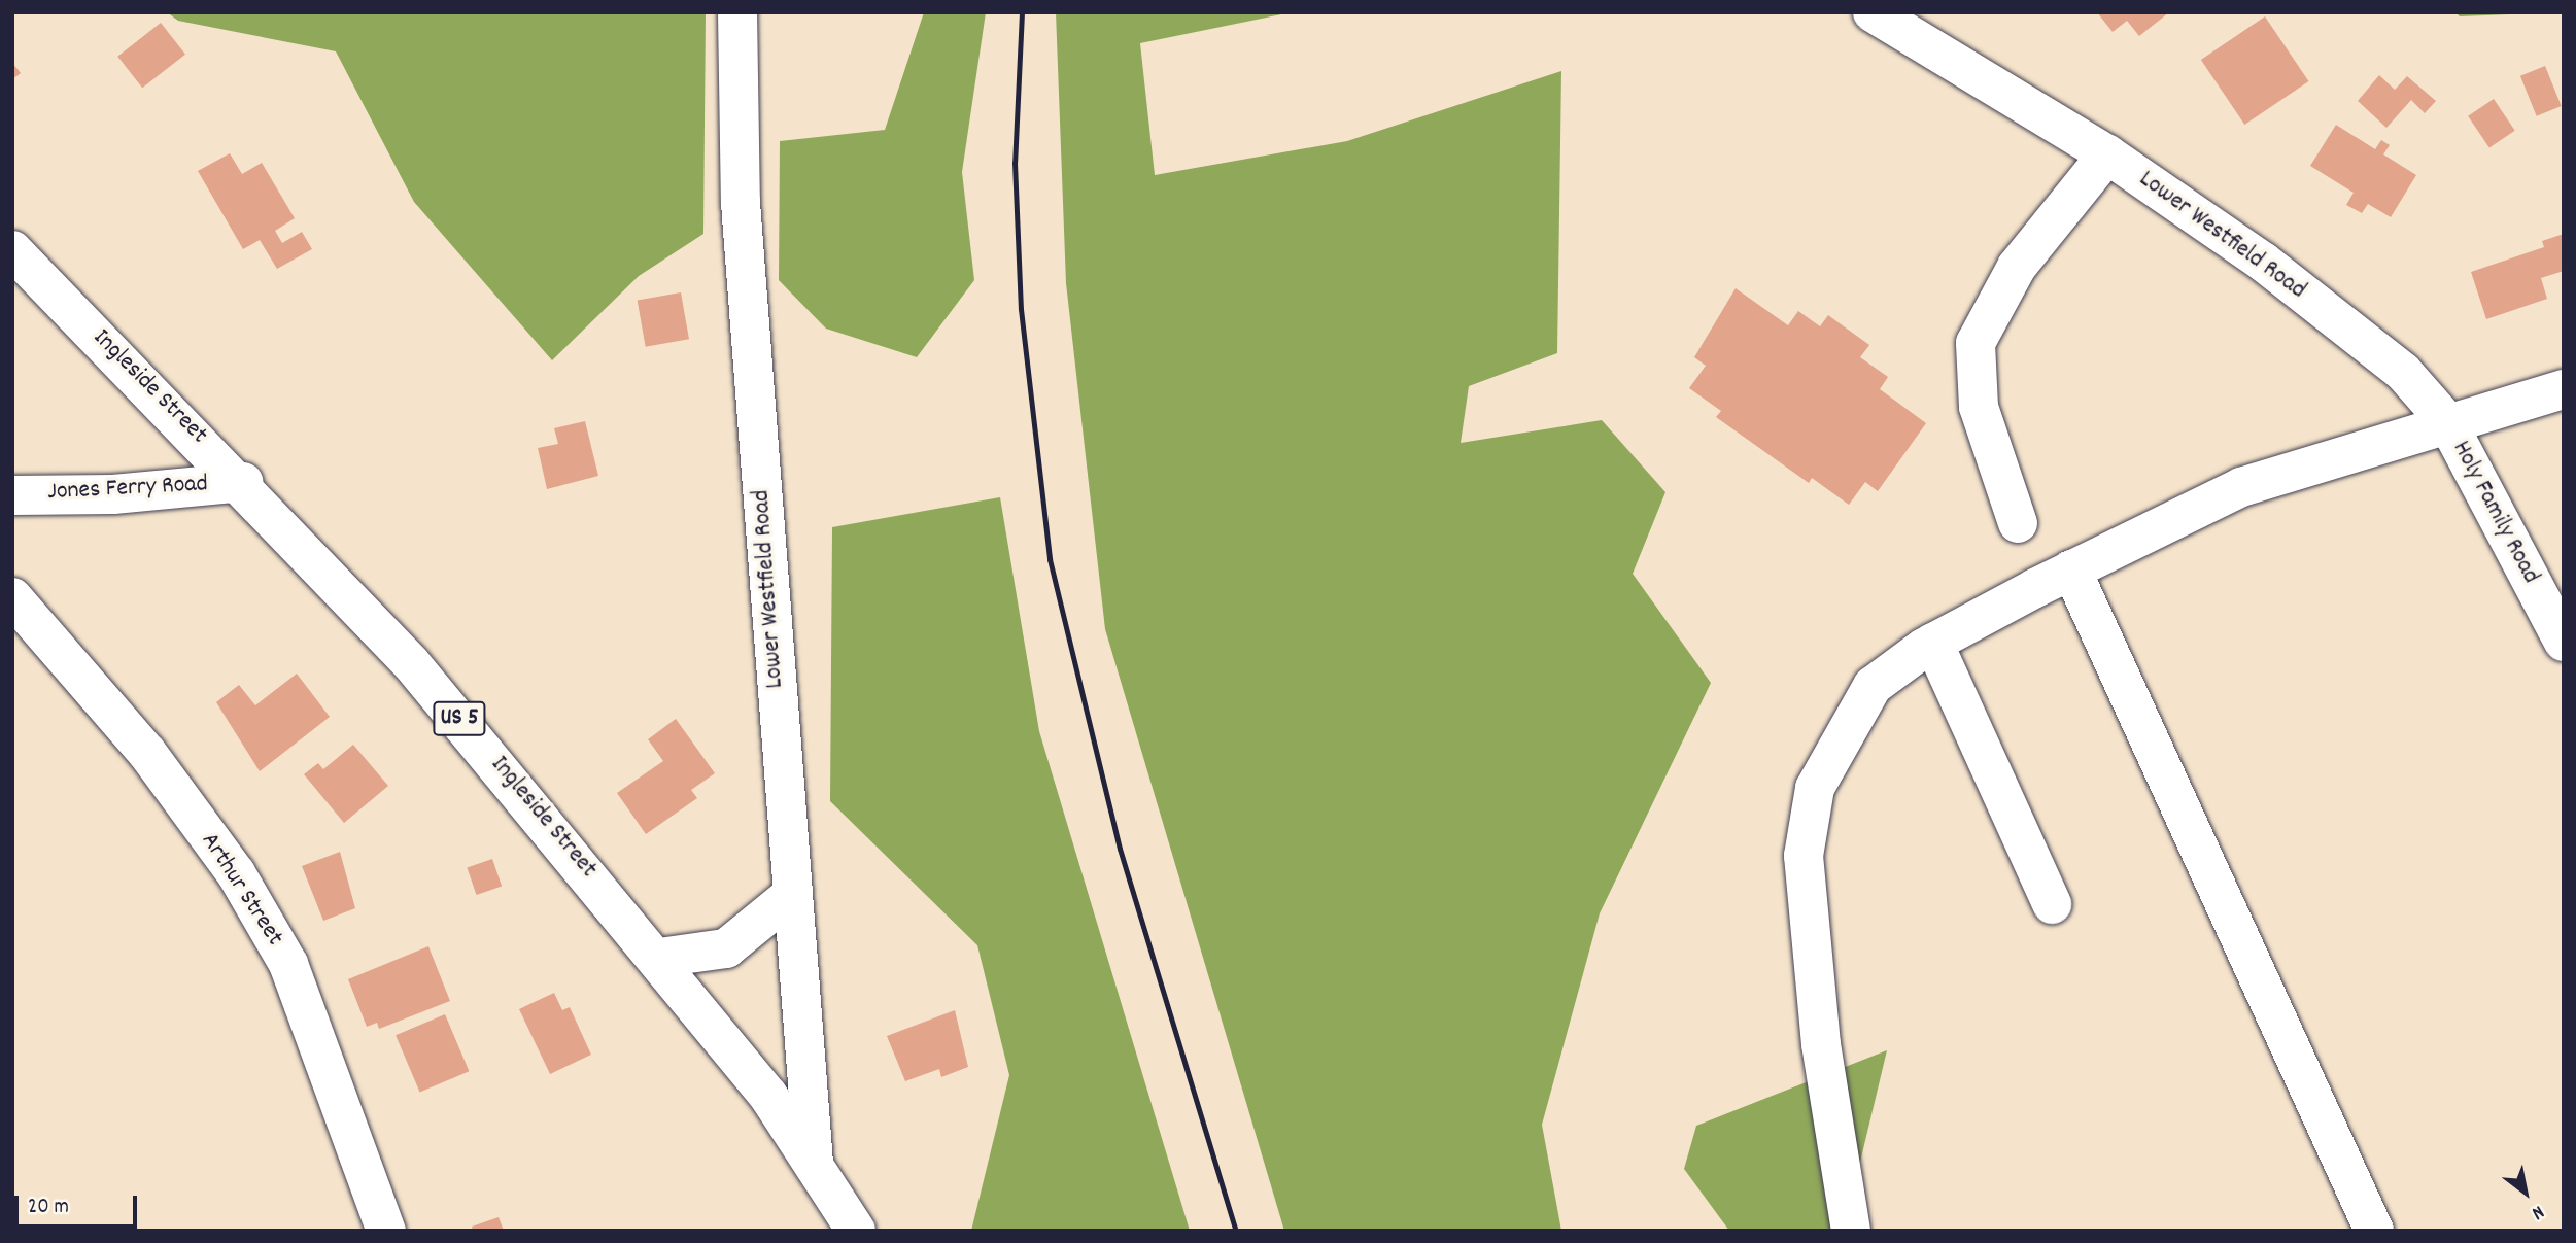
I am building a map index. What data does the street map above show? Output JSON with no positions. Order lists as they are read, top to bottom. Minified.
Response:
{"streets":{"street":["Lower Westfield Road","Ingleside Street","Jones Ferry Road","Holy Family Road","US 5","Arthur Street"]},"crossings":[["Lower Westfield Road","Ingleside Street"],["Lower Westfield Road","Holy Family Road"],["Ingleside Street","Jones Ferry Road"]],"scale_bar":"20 m","north":"bottom right"}
